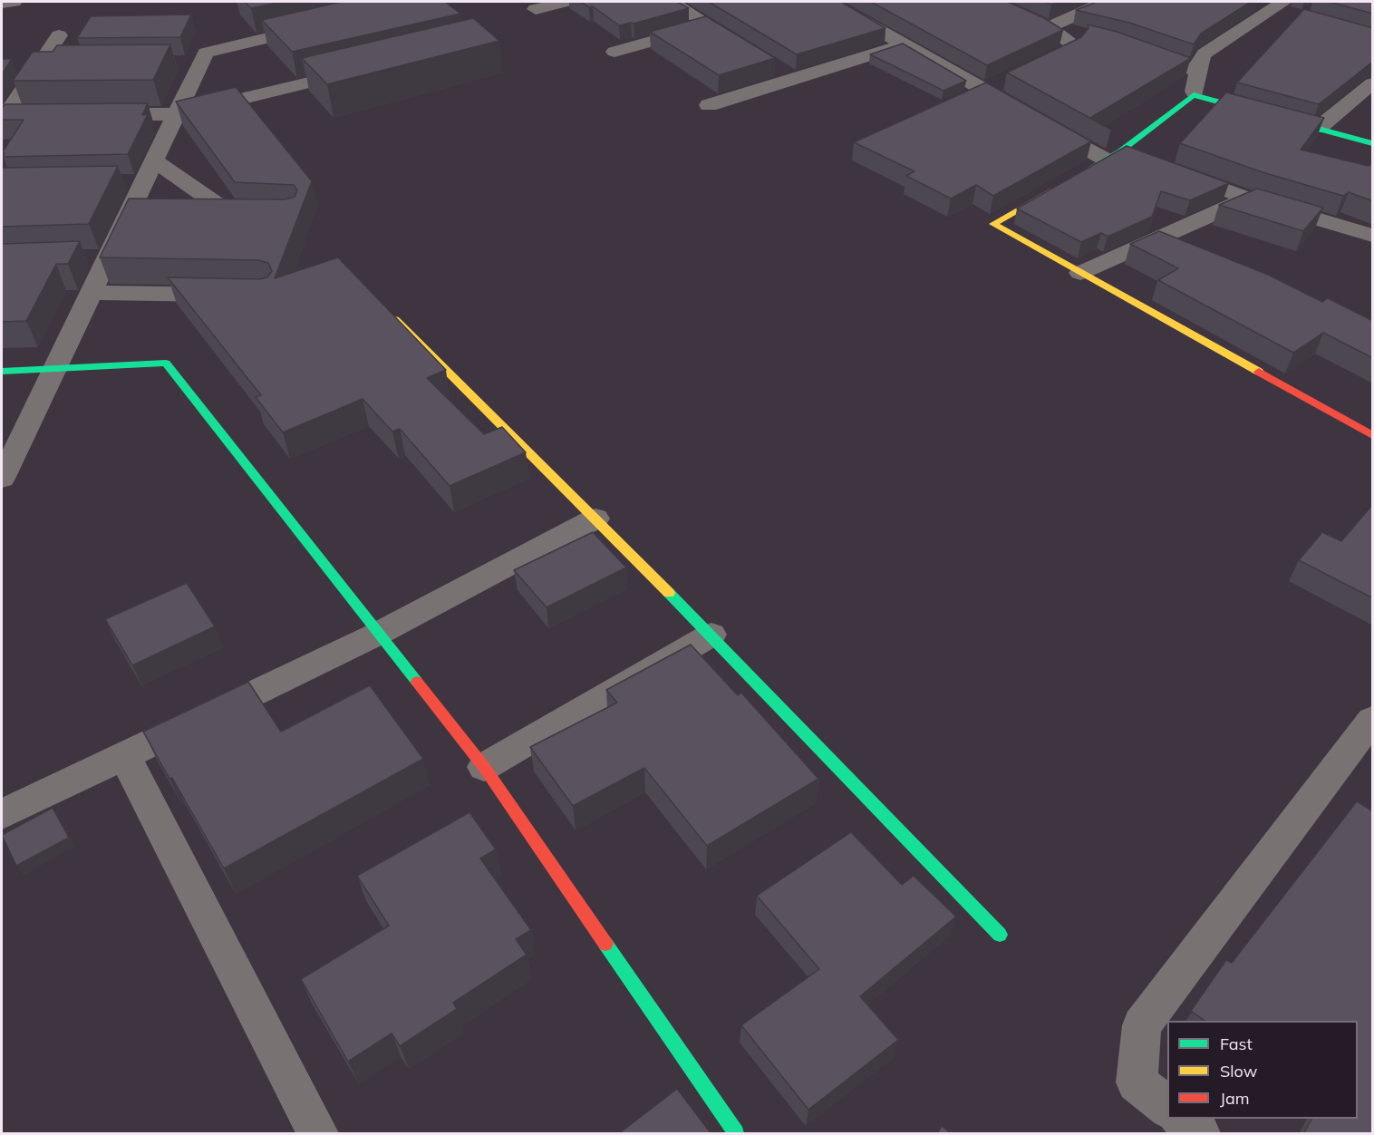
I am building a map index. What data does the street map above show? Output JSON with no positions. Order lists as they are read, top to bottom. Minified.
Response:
{"legend":["Fast","Slow","Jam"]}
